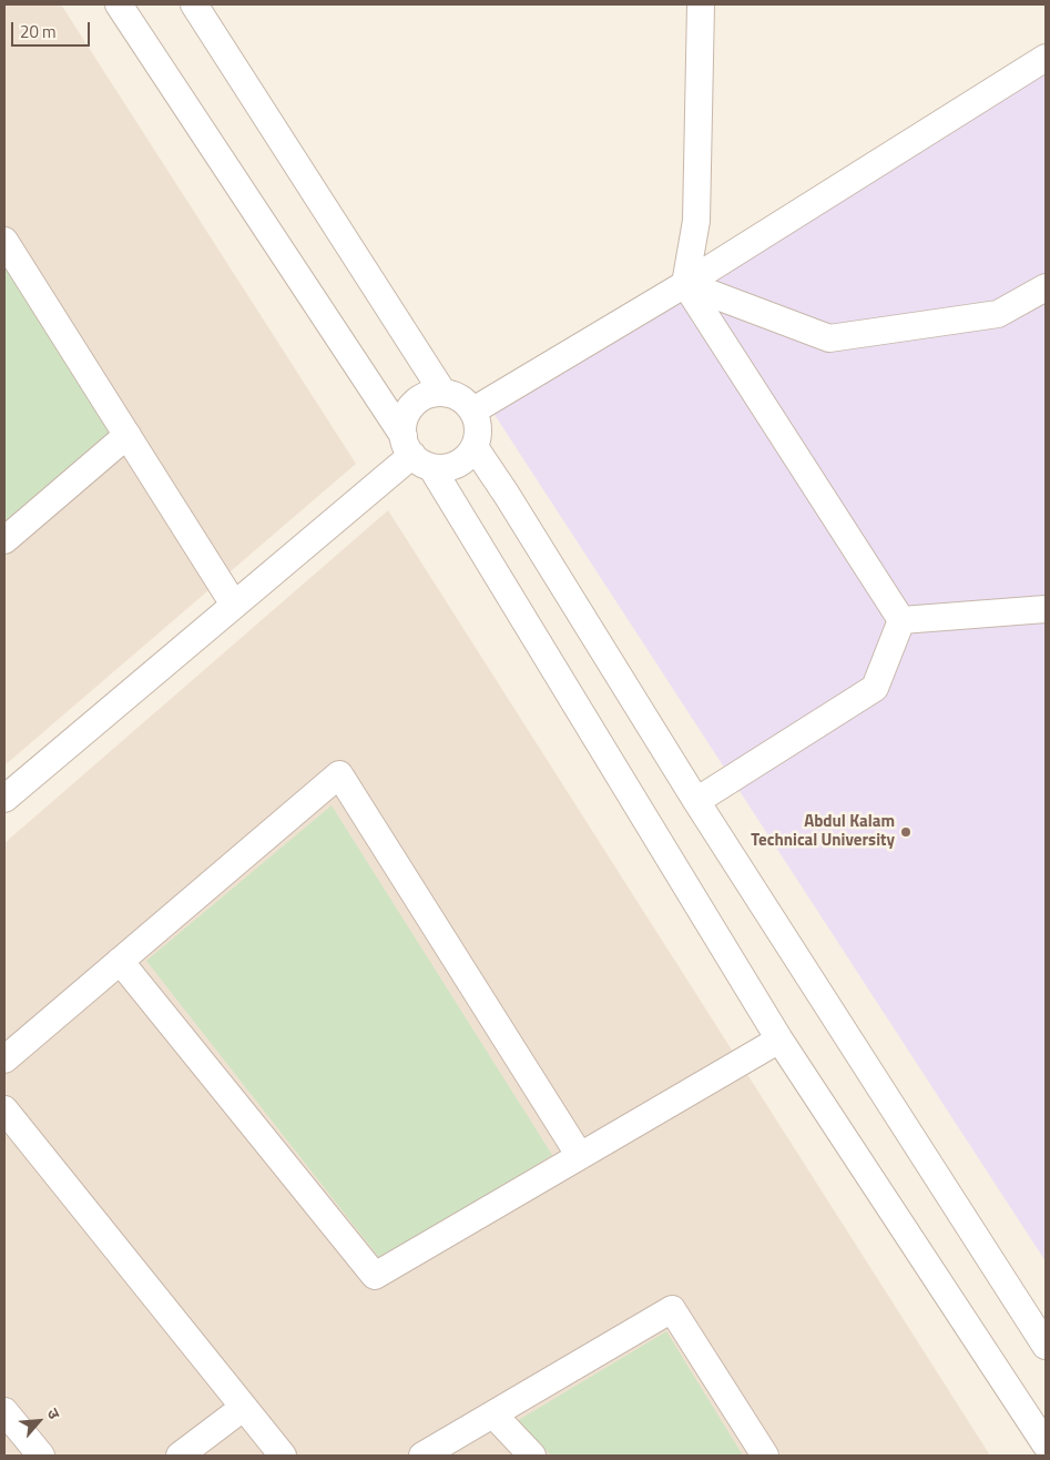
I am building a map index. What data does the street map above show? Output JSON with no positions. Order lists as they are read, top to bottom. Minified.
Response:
{"places":["Abdul Kalam Technical University"],"scale_bar":"20 m","north":"top right"}
